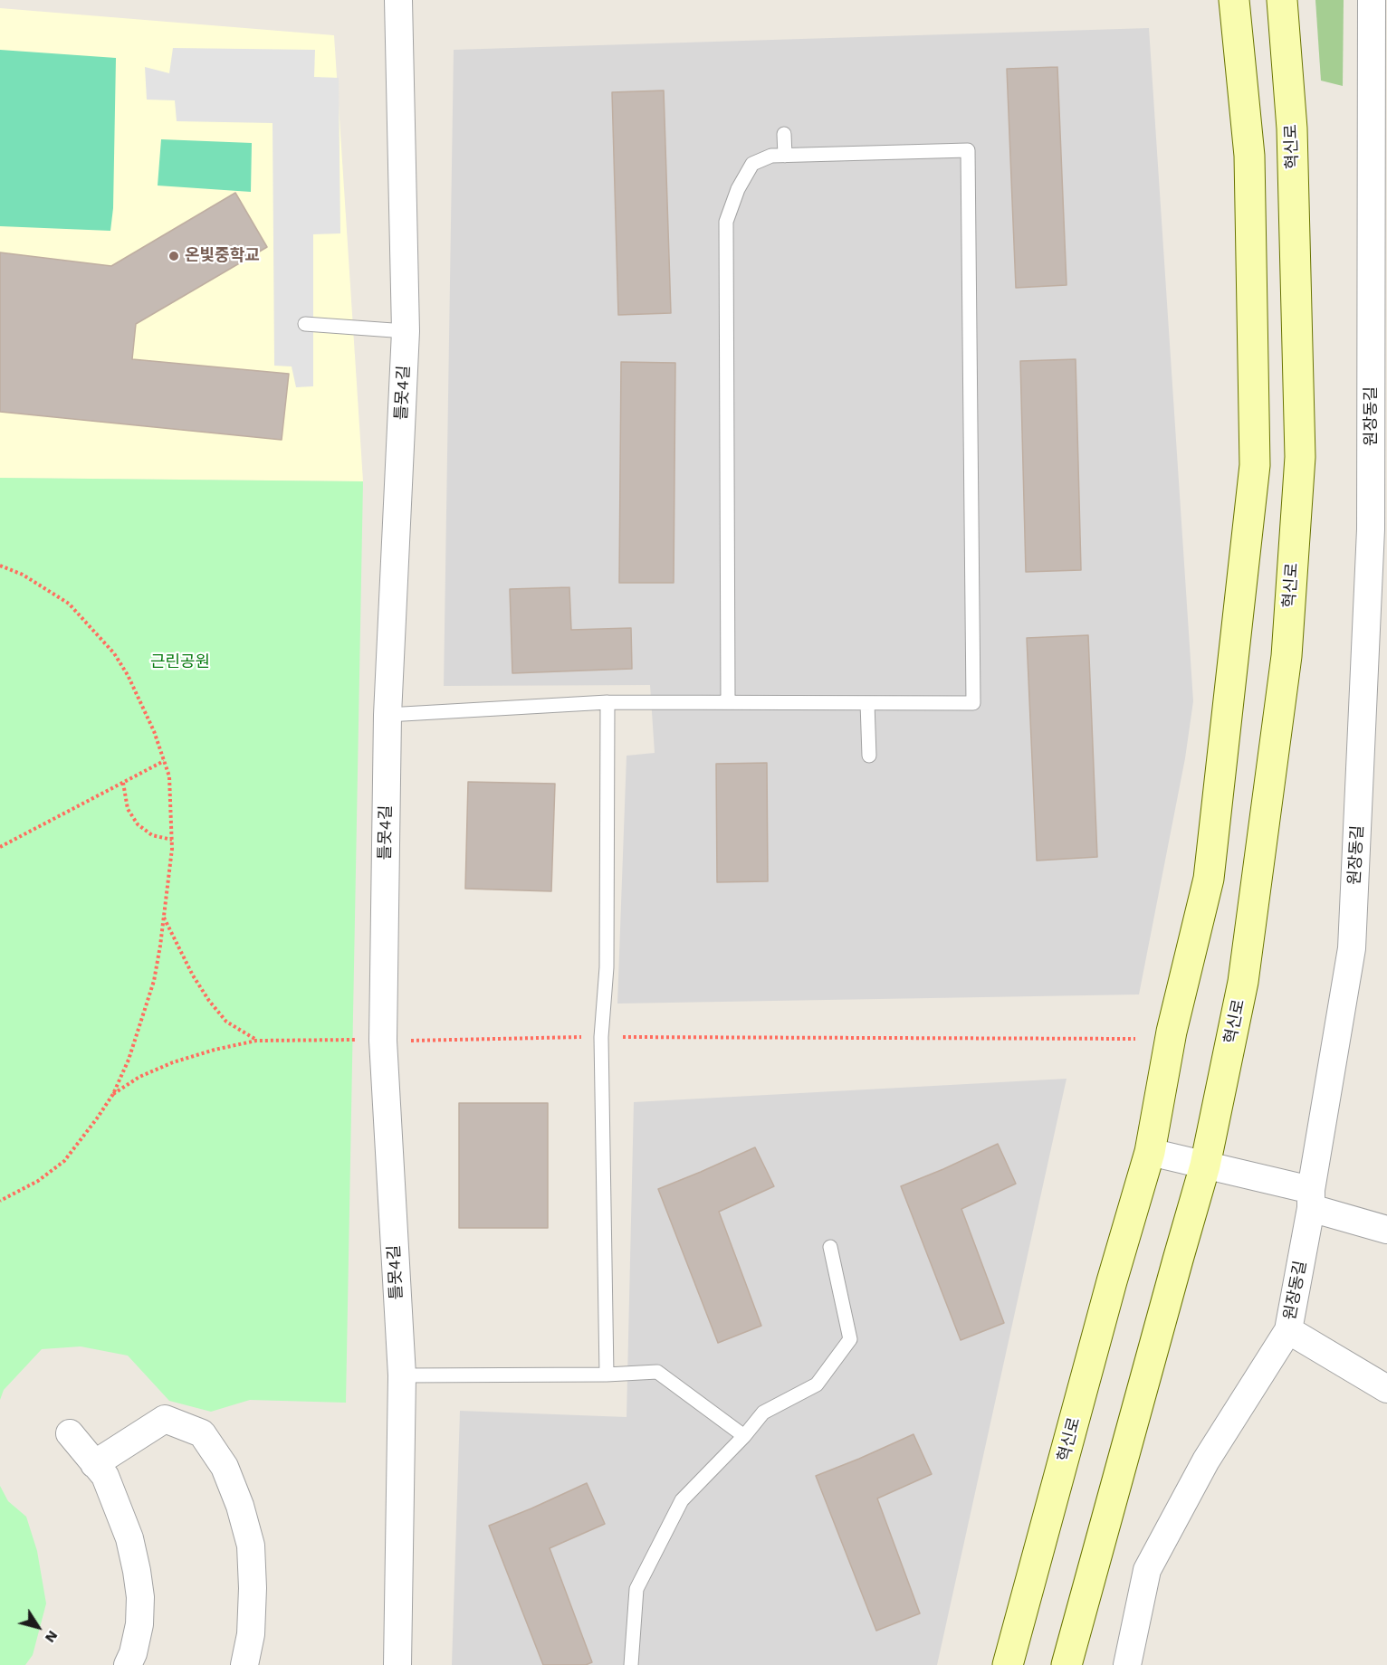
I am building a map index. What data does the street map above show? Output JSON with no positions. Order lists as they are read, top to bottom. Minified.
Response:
{"streets":{"main road":["혁신로"],"street":["틀못4길","원장동길"]},"parks":["근린공원"],"places":["온빛중학교"],"north":"bottom right"}
